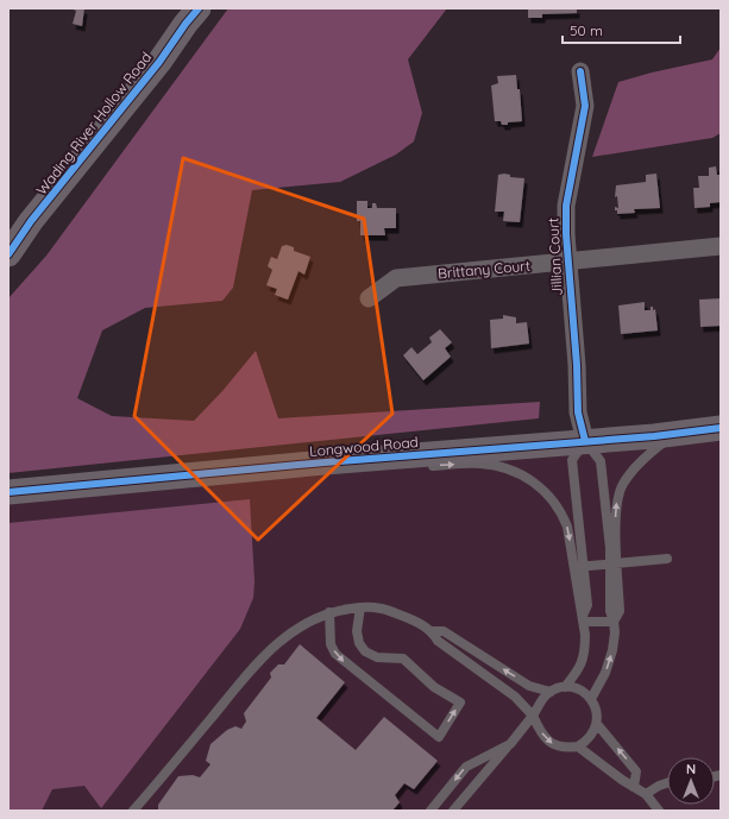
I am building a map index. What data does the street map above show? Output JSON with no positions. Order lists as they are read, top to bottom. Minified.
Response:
{"streets":{"main road":["Wading River Hollow Road","Longwood Road"],"street":["Jillian Court","Brittany Court"]},"crossings":[["Jillian Court","Brittany Court"],["Jillian Court","Longwood Road"]],"scale_bar":"50 m","north":"top"}
